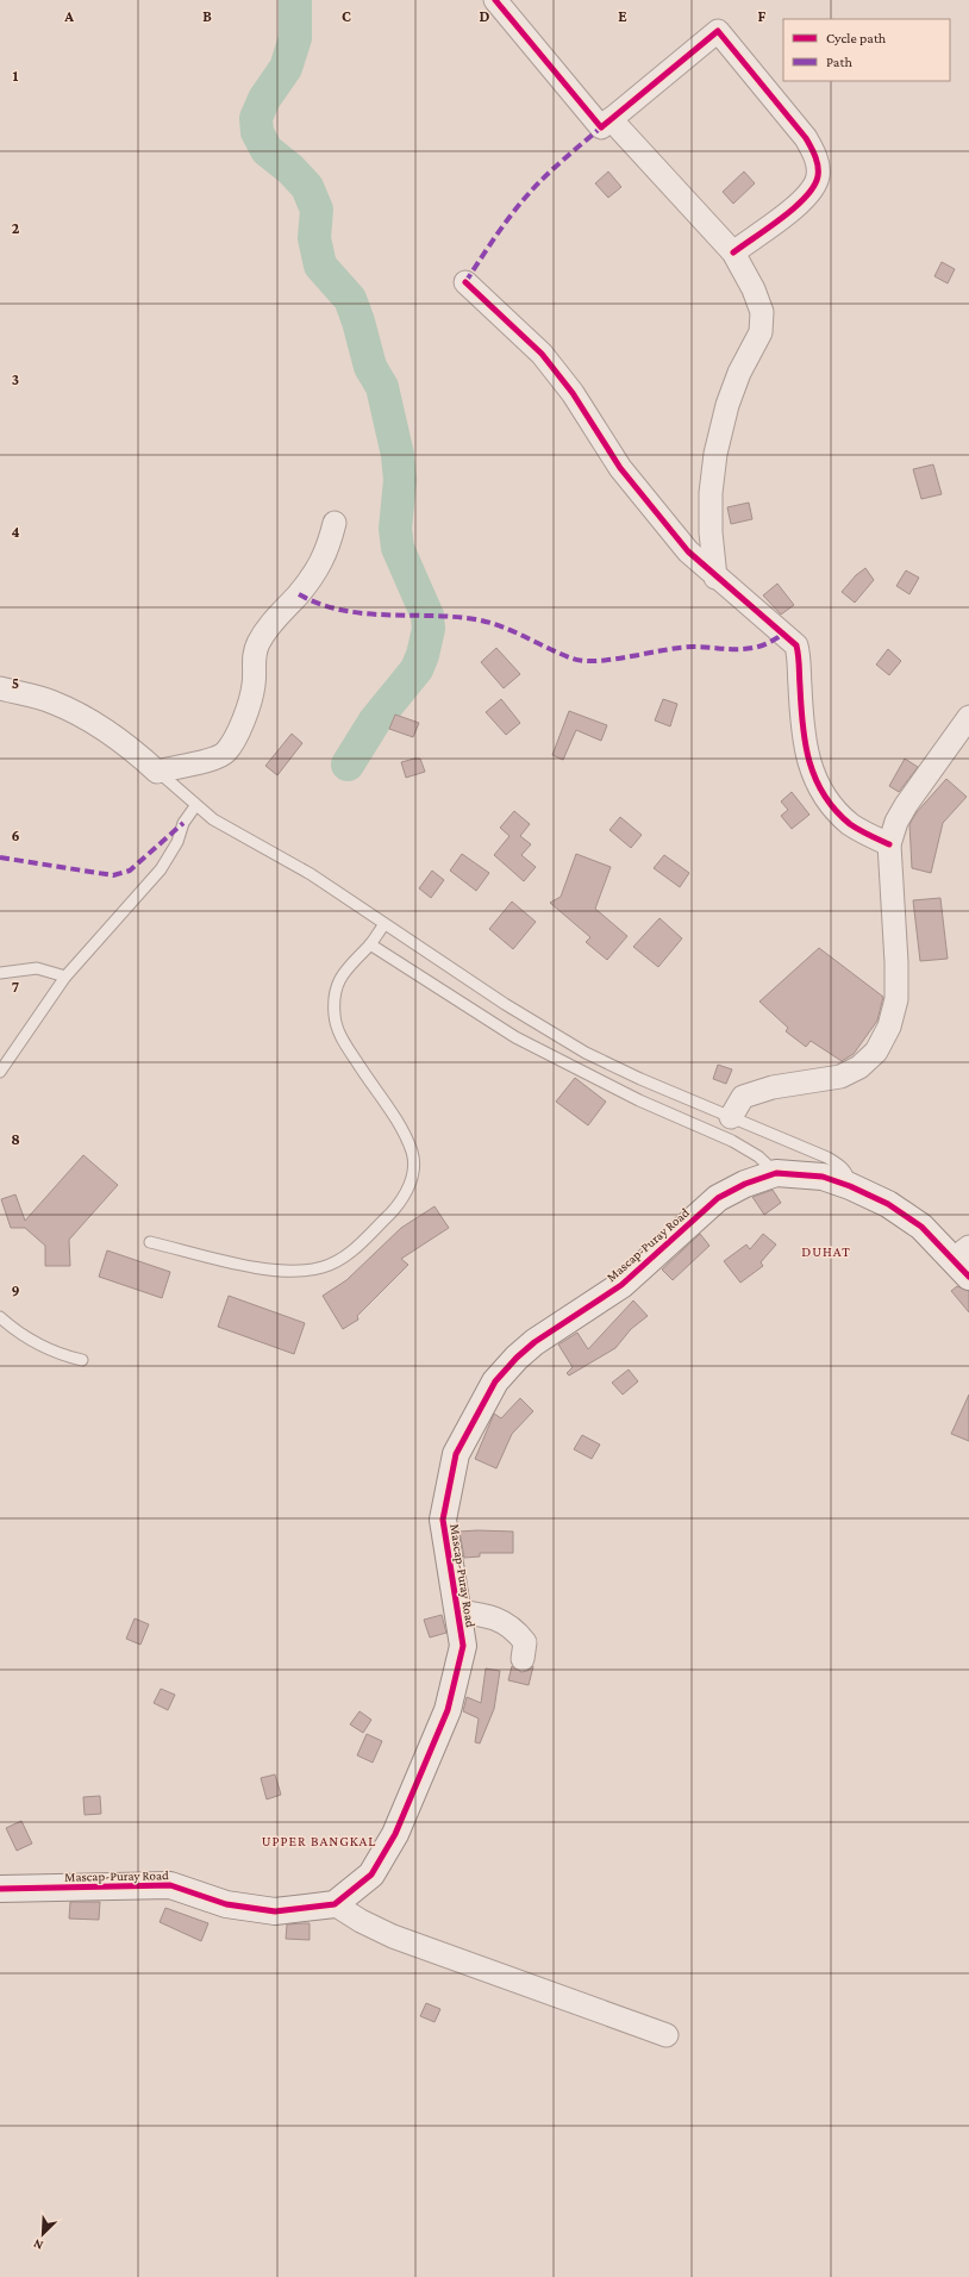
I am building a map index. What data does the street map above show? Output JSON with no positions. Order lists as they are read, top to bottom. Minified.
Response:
{"streets":{"street":["Mascap-Puray Road"]},"districts":["DUHAT","UPPER BANGKAL"],"legend":["Cycle path","Path"],"north":"bottom left","grid":{"columns":["A","B","C","D","E","F"],"rows":["1","2","3","4","5","6","7","8","9"]}}
